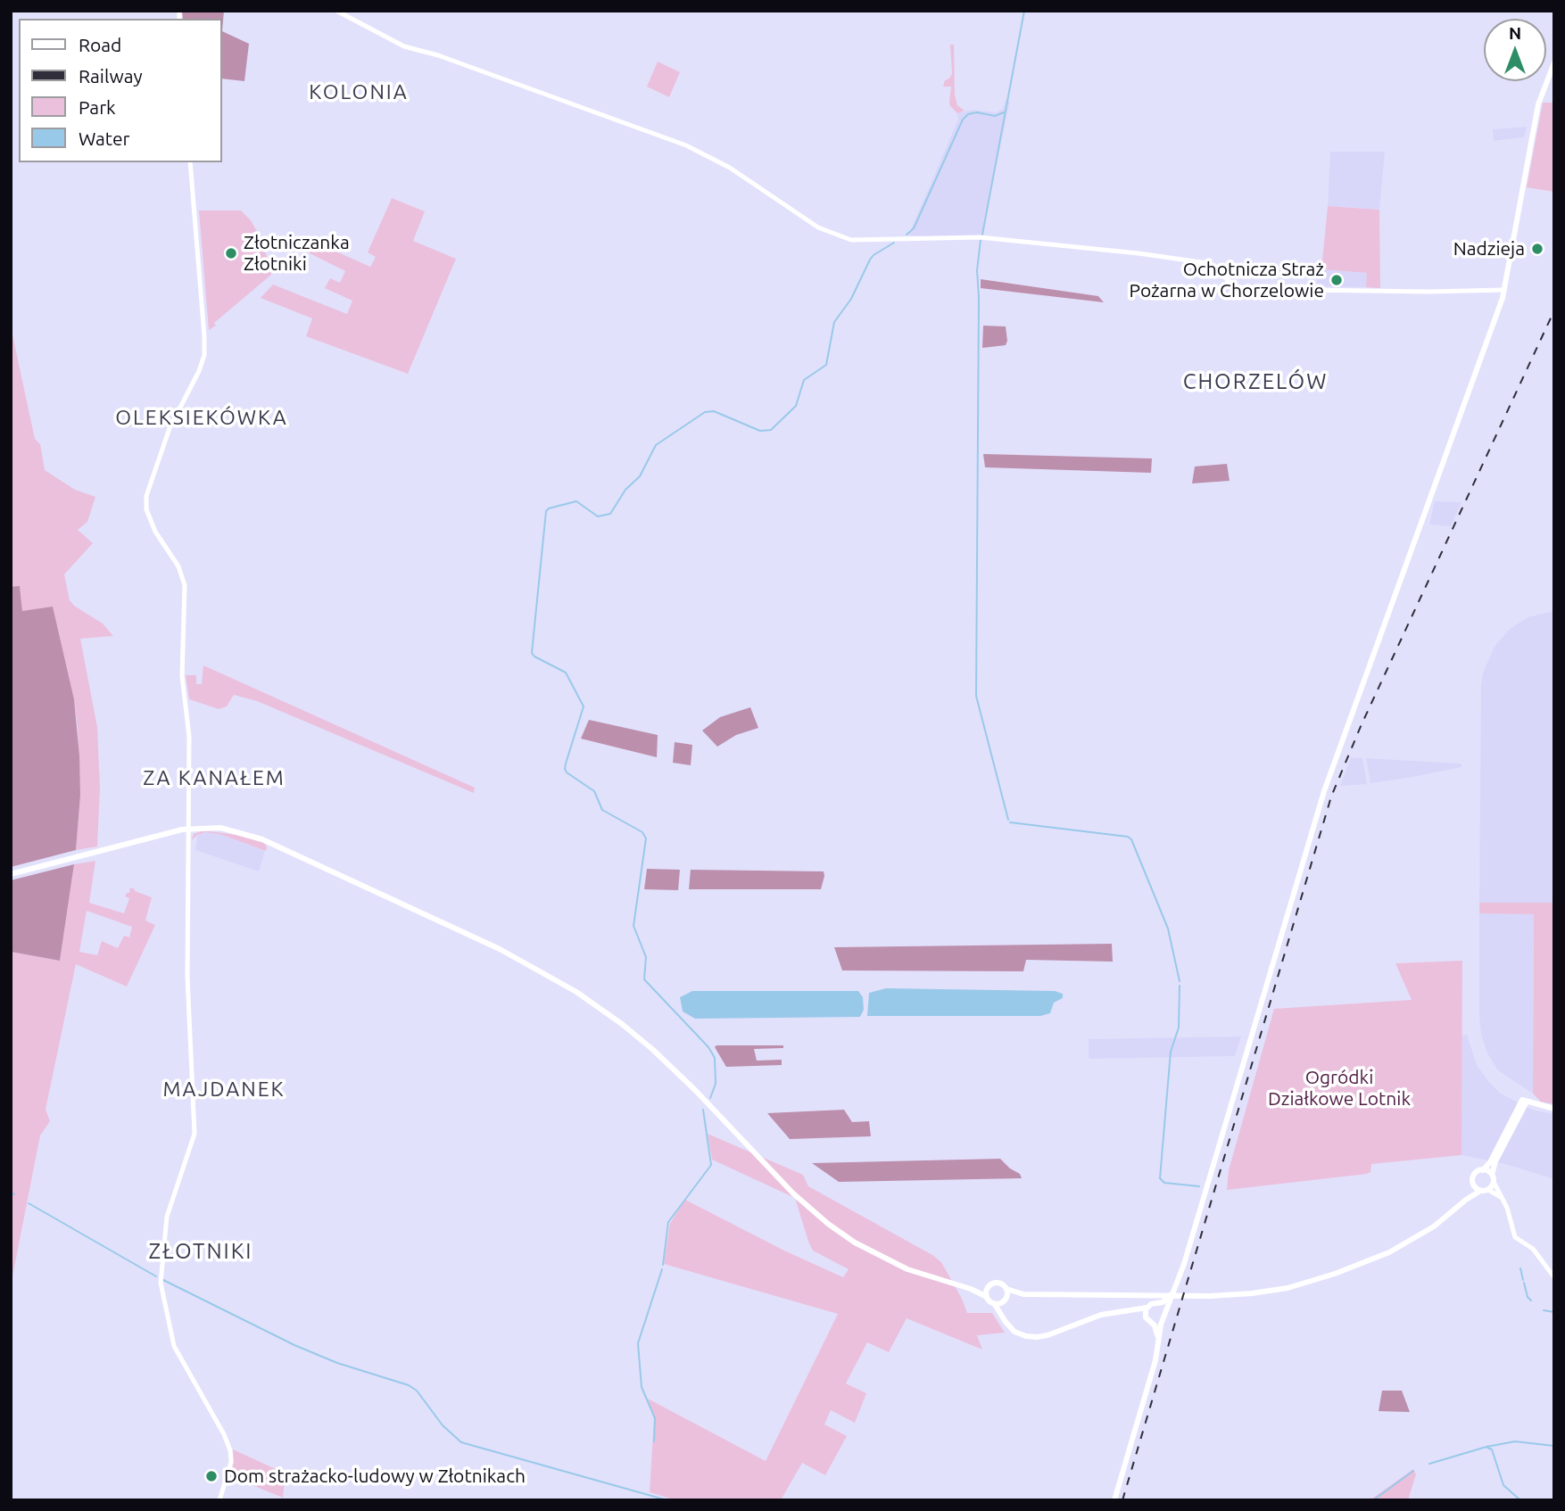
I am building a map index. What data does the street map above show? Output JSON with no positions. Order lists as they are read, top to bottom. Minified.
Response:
{"districts":["KOLONIA","CHORZELÓW","OLEKSIEKÓWKA","ZA KANAŁEM","MAJDANEK","ZŁOTNIKI"],"parks":["Ogródki Działkowe Lotnik"],"places":["Nadzieja","Złotniczanka Złotniki","Ochotnicza Straż Pożarna w Chorzelowie","Dom strażacko-ludowy w Złotnikach"],"legend":["Road","Railway","Park","Water"],"north":"top"}
